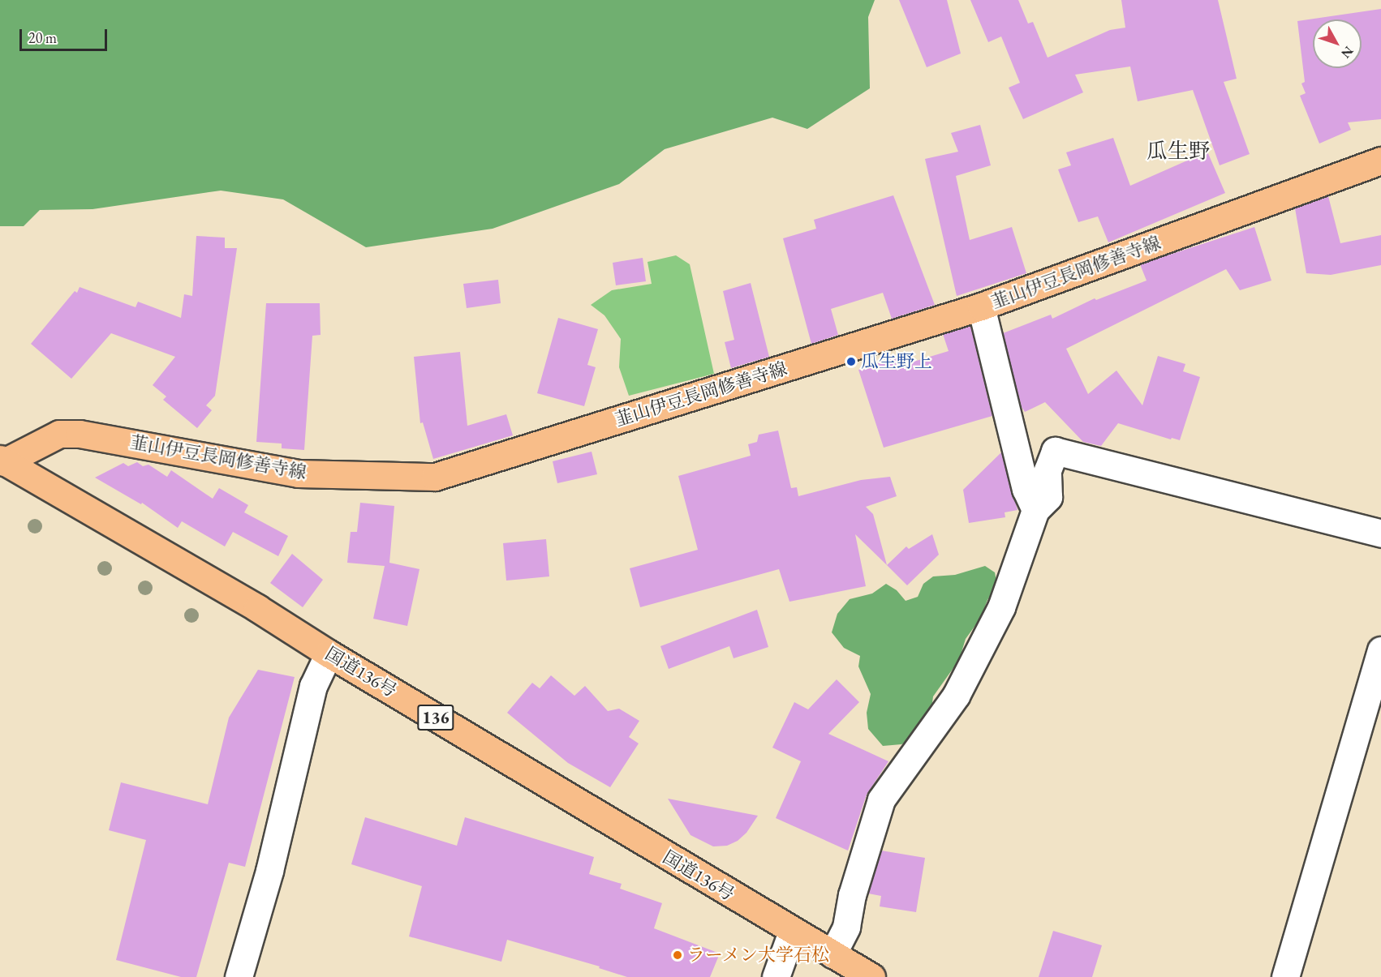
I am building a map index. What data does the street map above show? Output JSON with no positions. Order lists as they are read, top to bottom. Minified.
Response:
{"streets":{"main road":["韮山伊豆長岡修善寺線","国道136号","136"]},"crossings":[["韮山伊豆長岡修善寺線","国道136号"]],"districts":["瓜生野"],"places":["瓜生野上","ラーメン大学石松"],"scale_bar":"20 m","north":"bottom right"}
